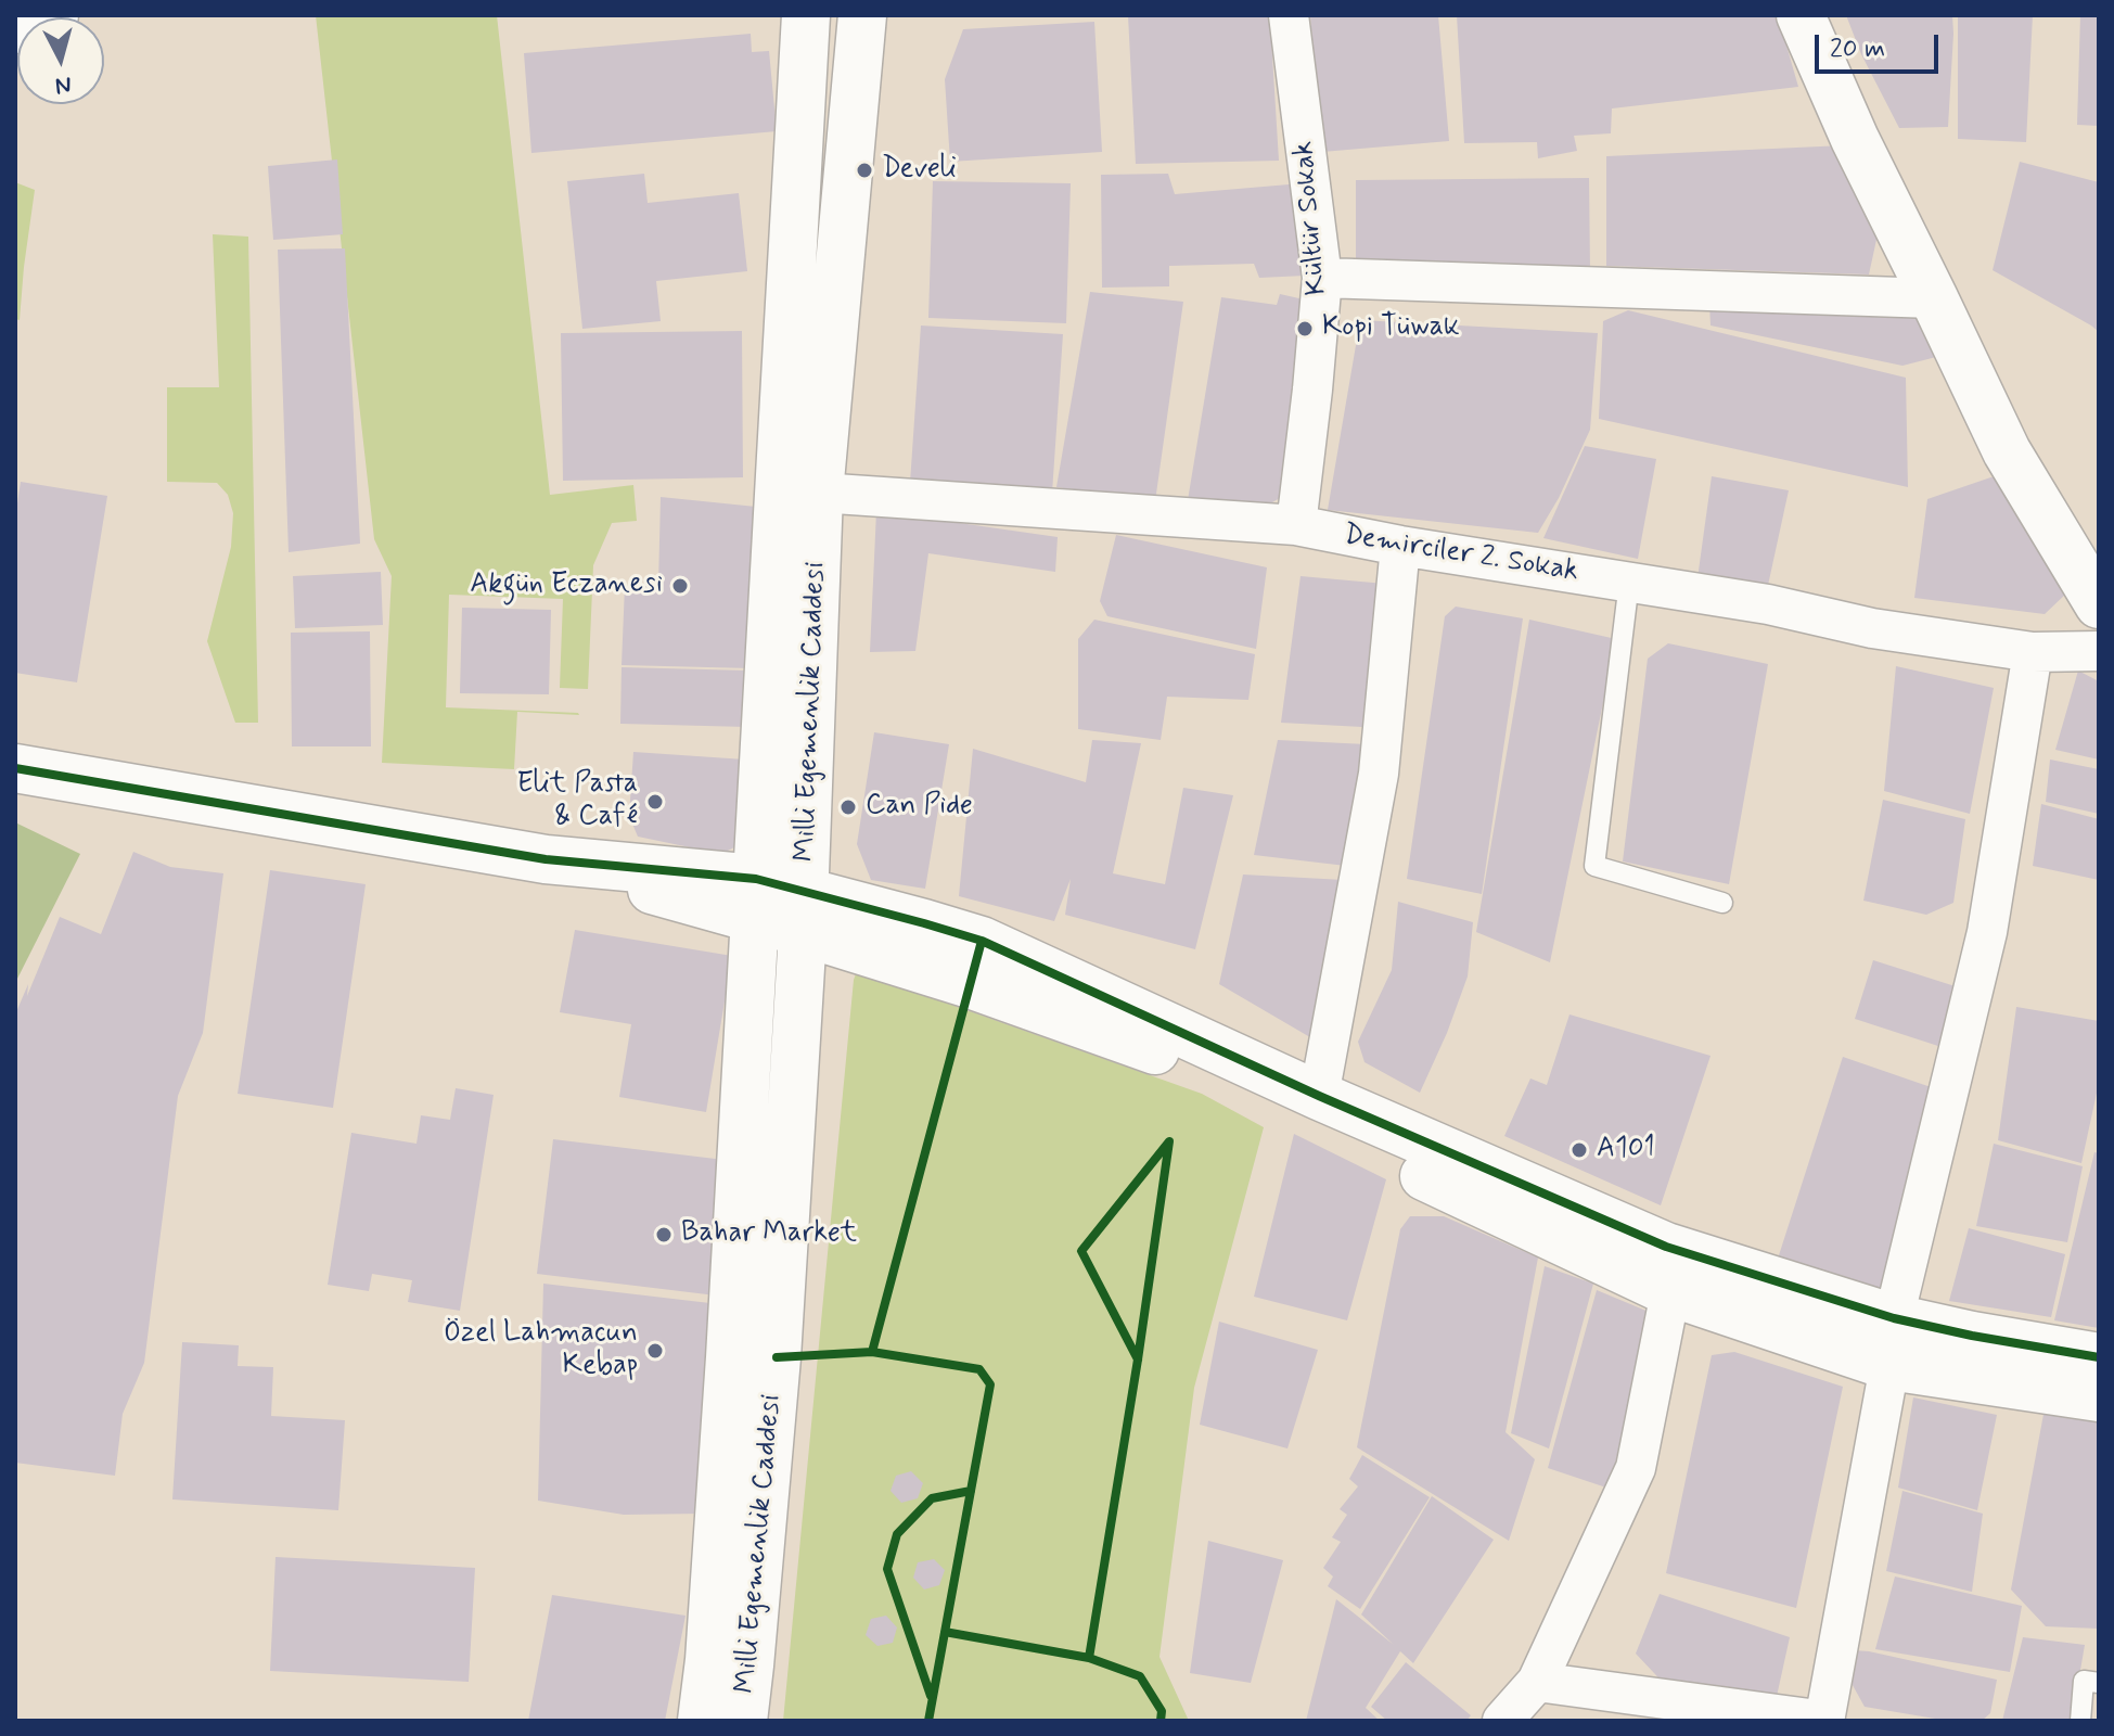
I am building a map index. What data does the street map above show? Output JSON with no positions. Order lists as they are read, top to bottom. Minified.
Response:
{"streets":{"street":["Kültür Sokak","Demirciler 2. Sokak","Milli Egemenlik Caddesi"]},"crossings":[["Kültür Sokak","Demirciler 2. Sokak"],["Demirciler 2. Sokak","Milli Egemenlik Caddesi"]],"places":["Develi","Kopi Tüwak","Akgün Eczanesi","Elit Pasta & Café","Can Pide","A101","Bahar Market","Özel Lahmacun Kebap"],"scale_bar":"20 m","north":"bottom"}
